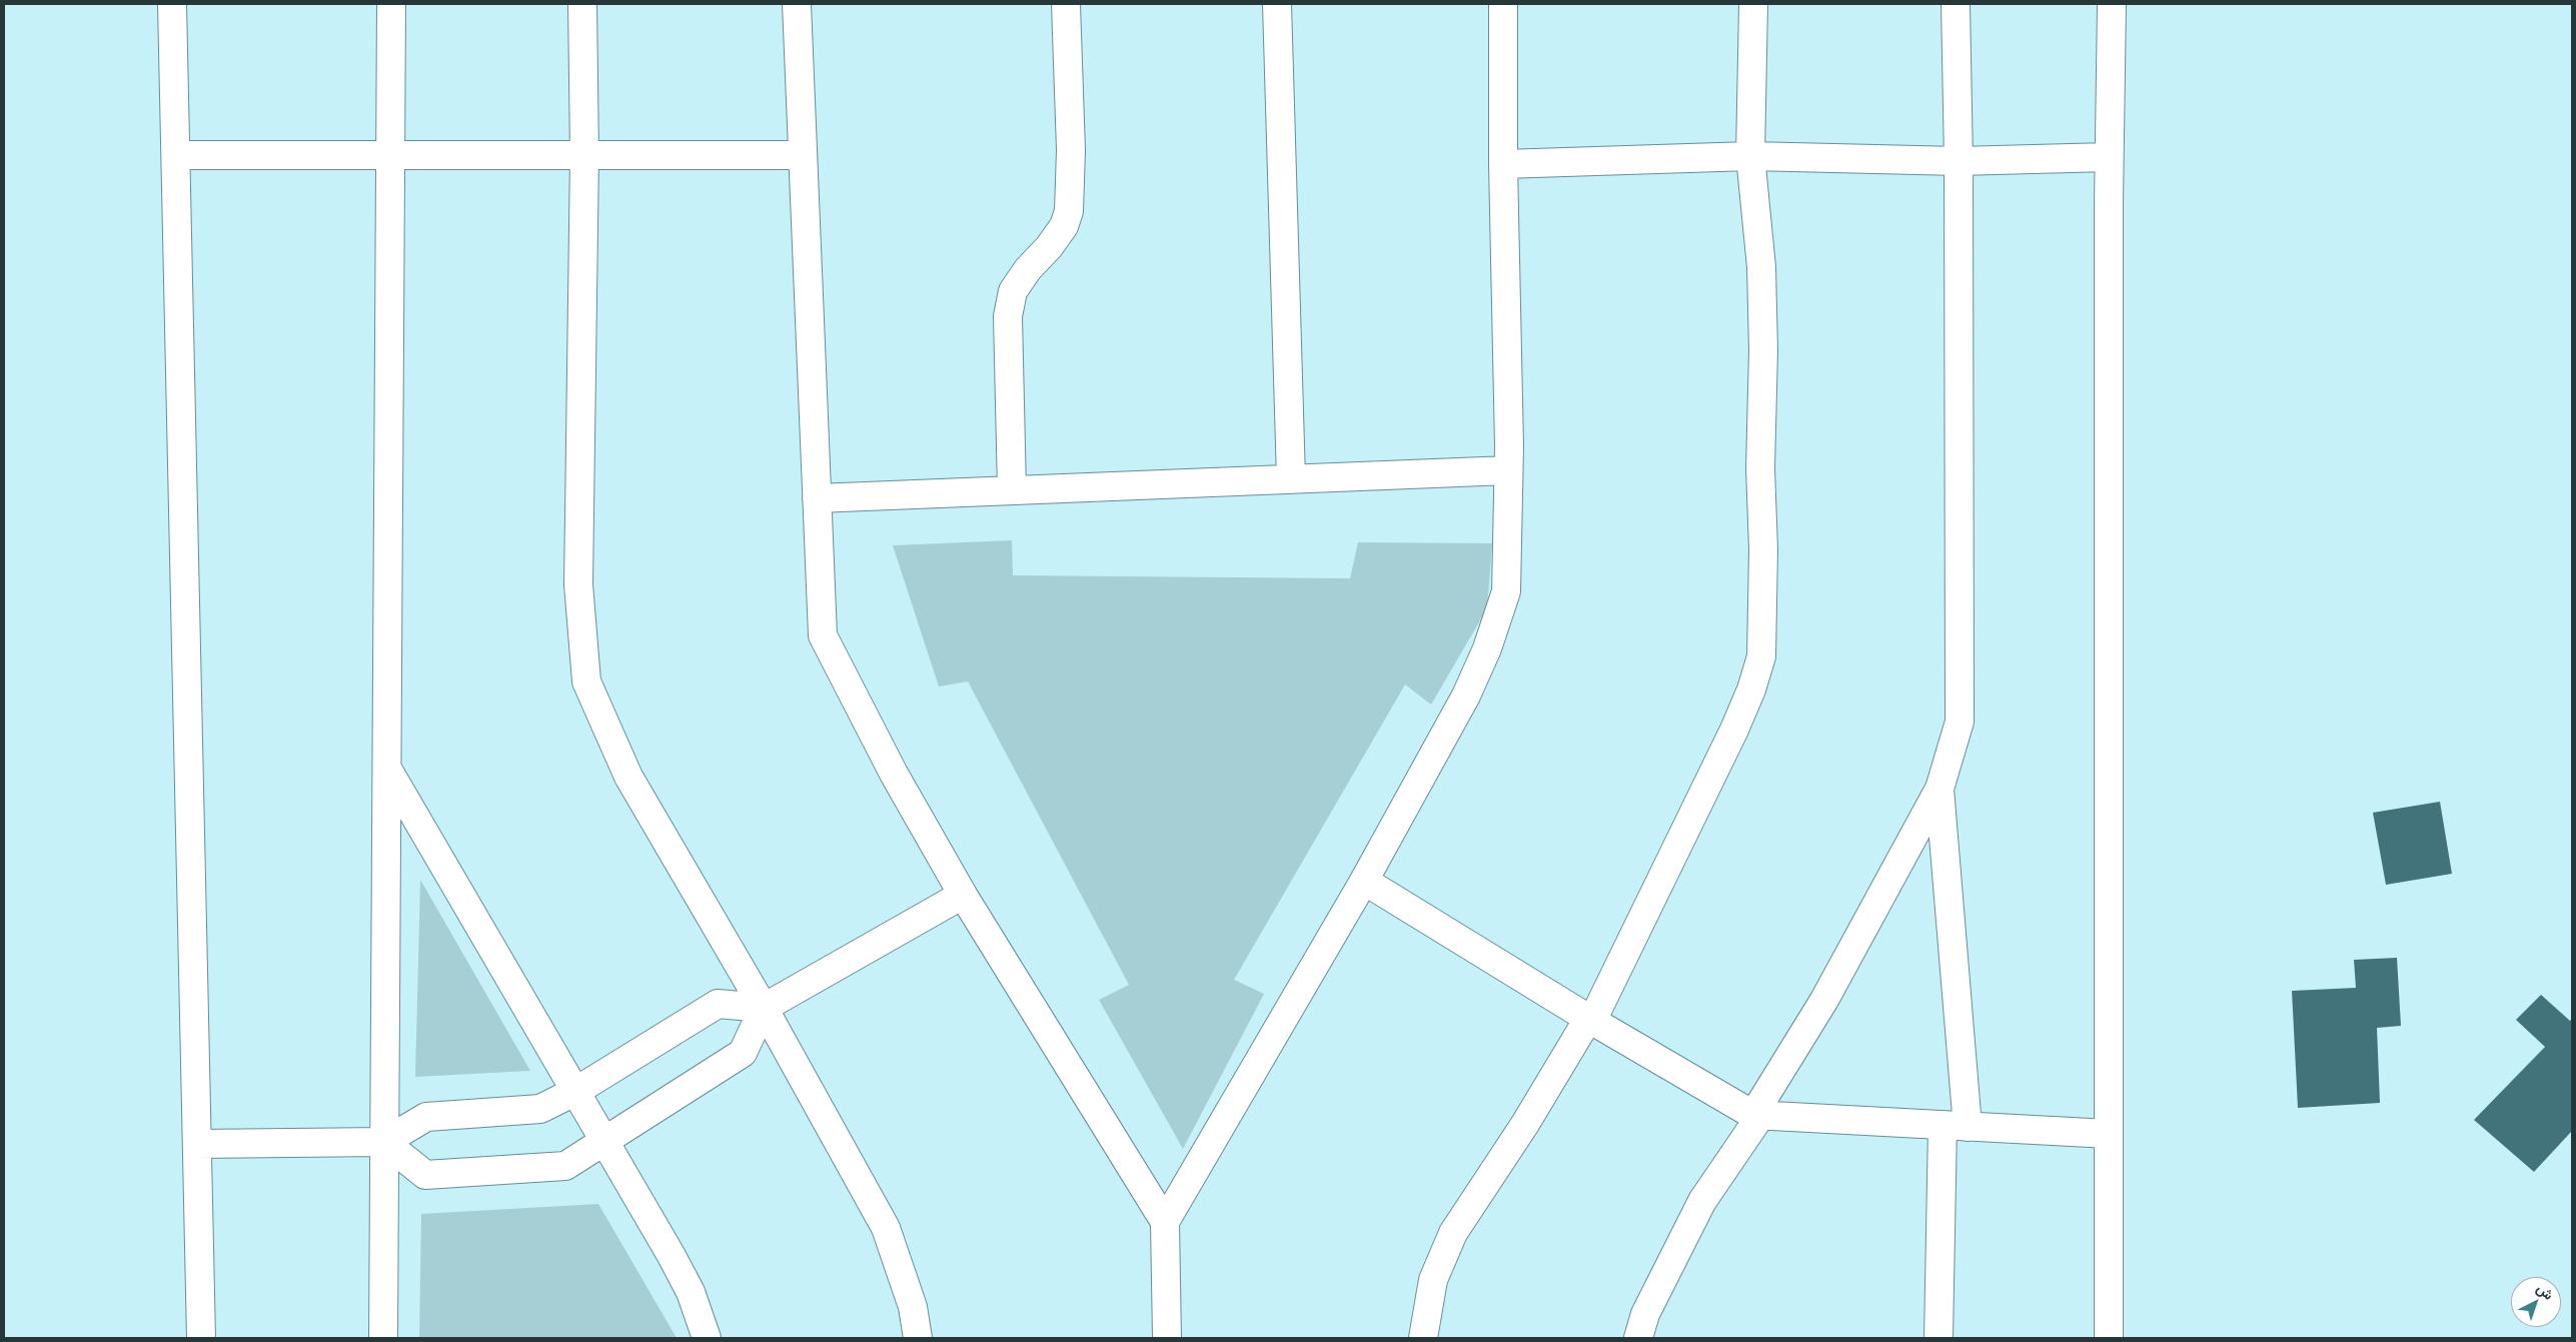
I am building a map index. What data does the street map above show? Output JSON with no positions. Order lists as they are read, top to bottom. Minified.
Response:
{"north":"top right"}
